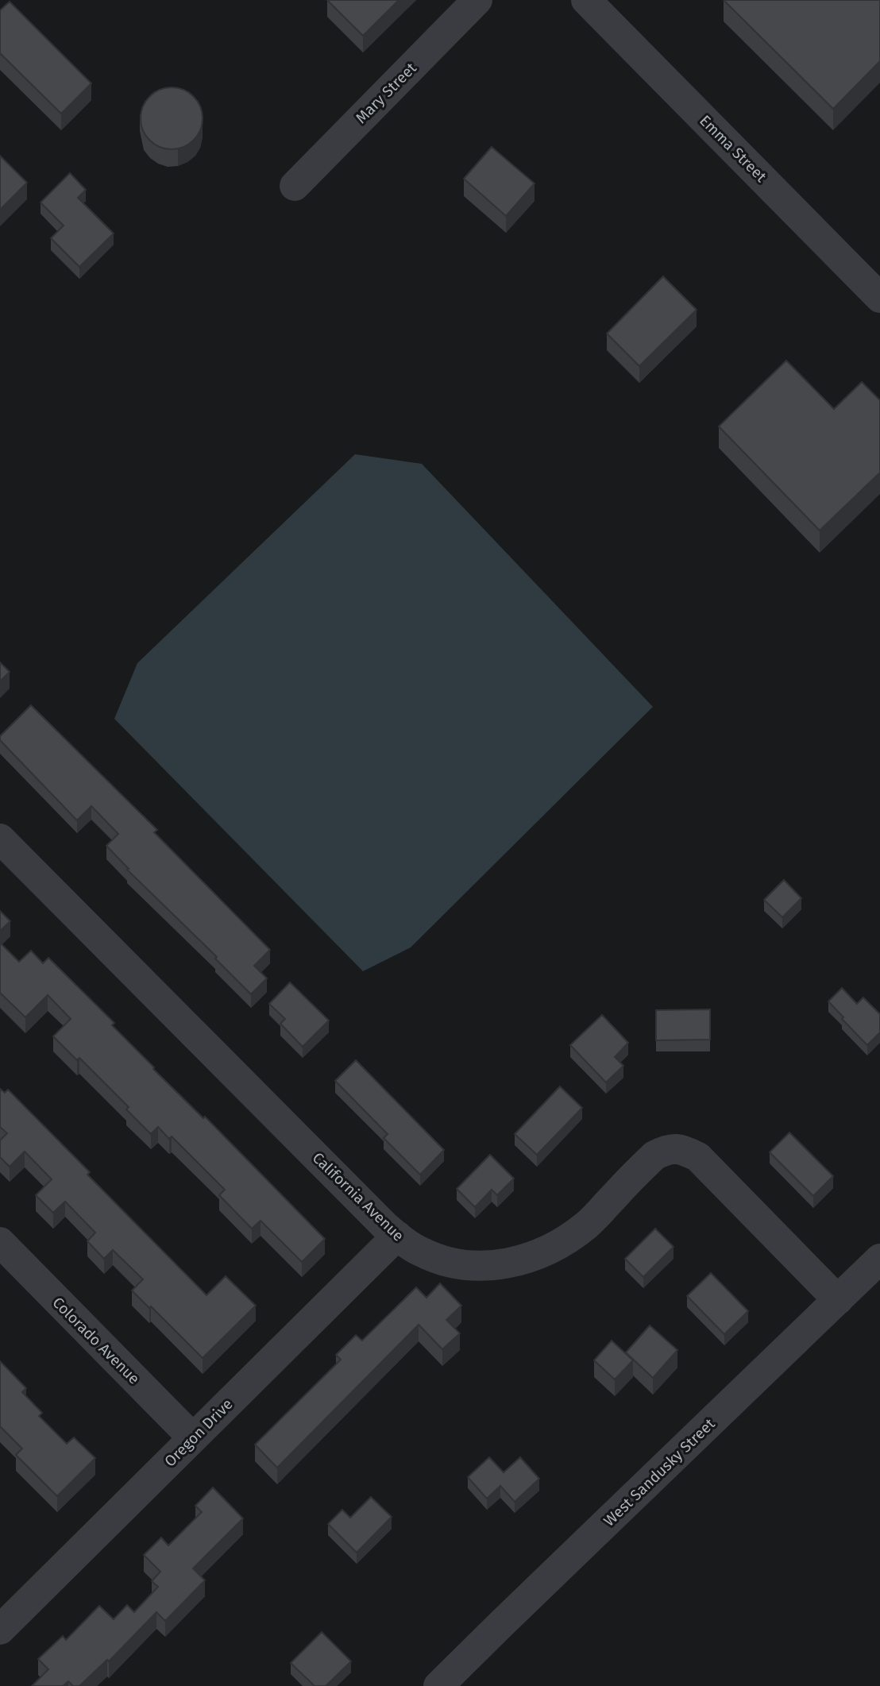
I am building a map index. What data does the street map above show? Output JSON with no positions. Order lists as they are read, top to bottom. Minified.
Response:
{"streets":{"street":["Mary Street","Emma Street","California Avenue","Colorado Avenue","Oregon Drive","West Sandusky Street"]},"crossings":[["California Avenue","Oregon Drive"],["California Avenue","West Sandusky Street"],["Colorado Avenue","Oregon Drive"]]}
